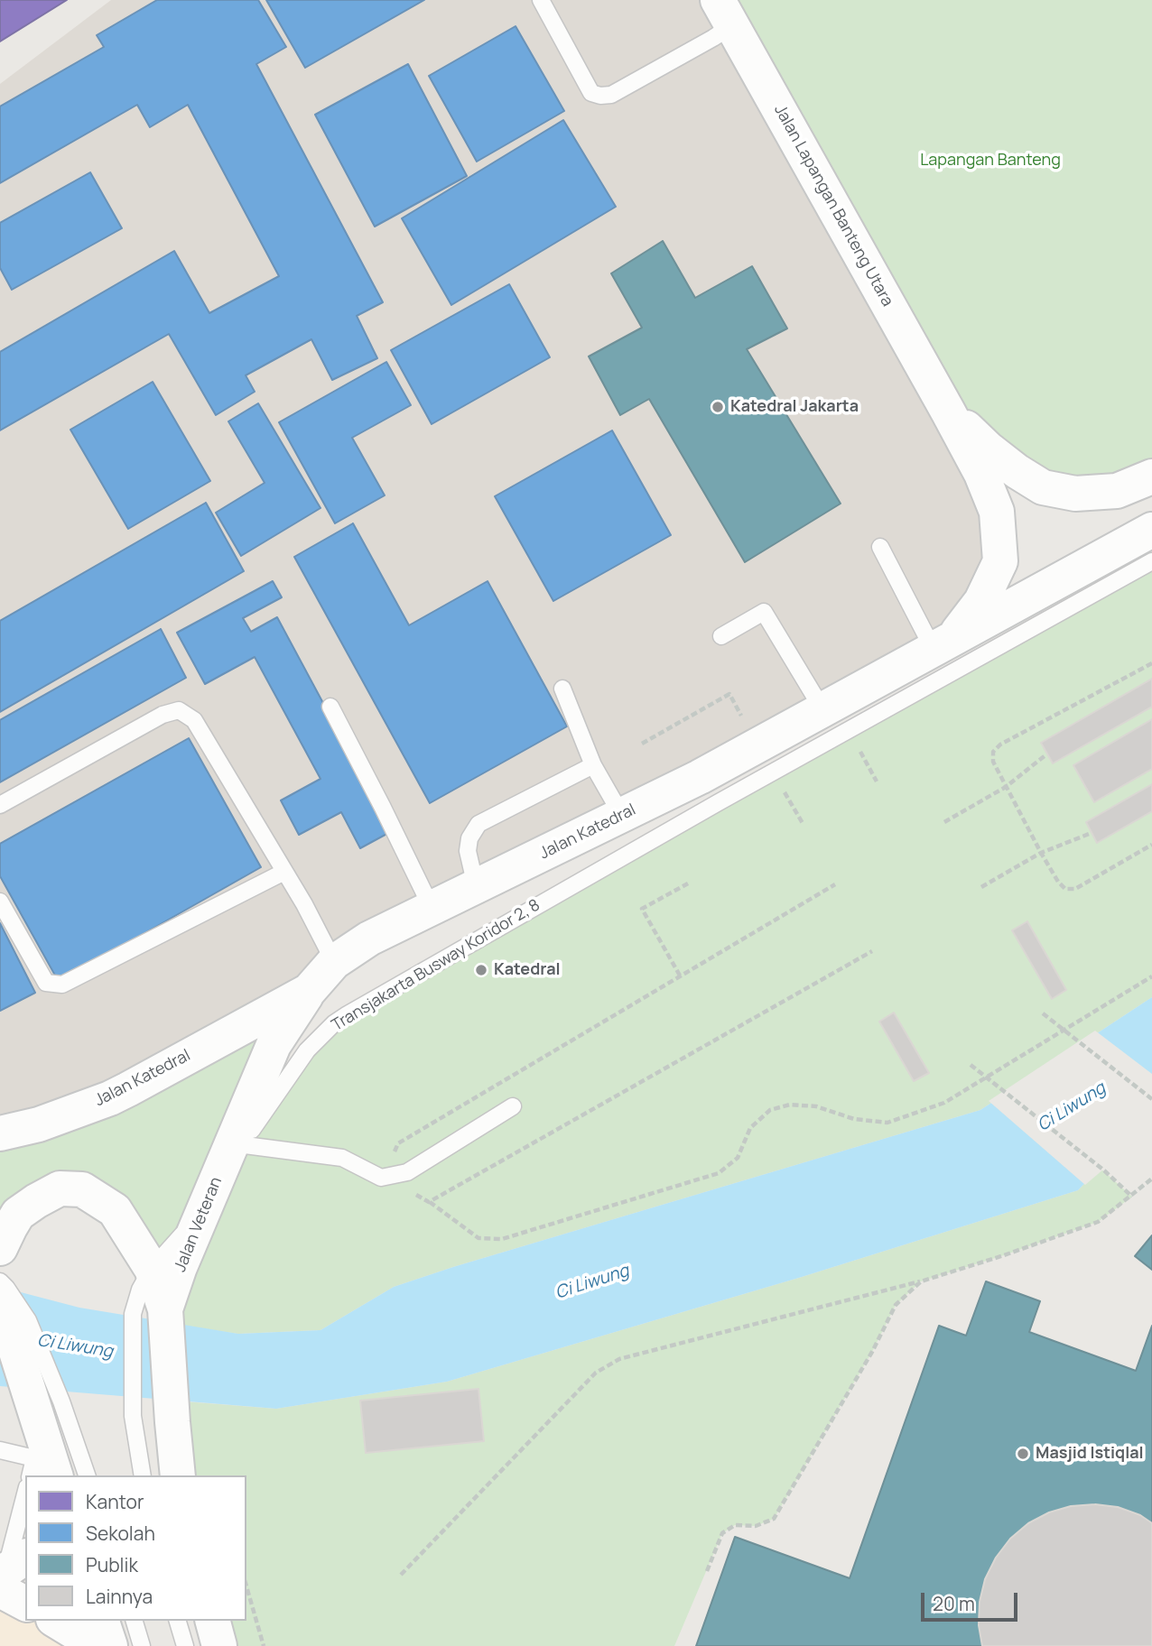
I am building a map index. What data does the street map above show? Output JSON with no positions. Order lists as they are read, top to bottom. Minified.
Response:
{"streets":{"main road":["Jalan Lapangan Banteng Utara","Jalan Katedral","Jalan Veteran"],"lane":["Transjakarta Busway Koridor 2, 8"]},"crossings":[["Jalan Lapangan Banteng Utara","Jalan Katedral"],["Jalan Katedral","Jalan Veteran"],["Transjakarta Busway Koridor 2, 8","Jalan Veteran"]],"water":["Ci Liwung"],"parks":["Lapangan Banteng"],"places":["Katedral Jakarta","Katedral","Masjid Istiqlal"],"legend":["Kantor","Sekolah","Publik","Lainnya"],"scale_bar":"20 m"}
